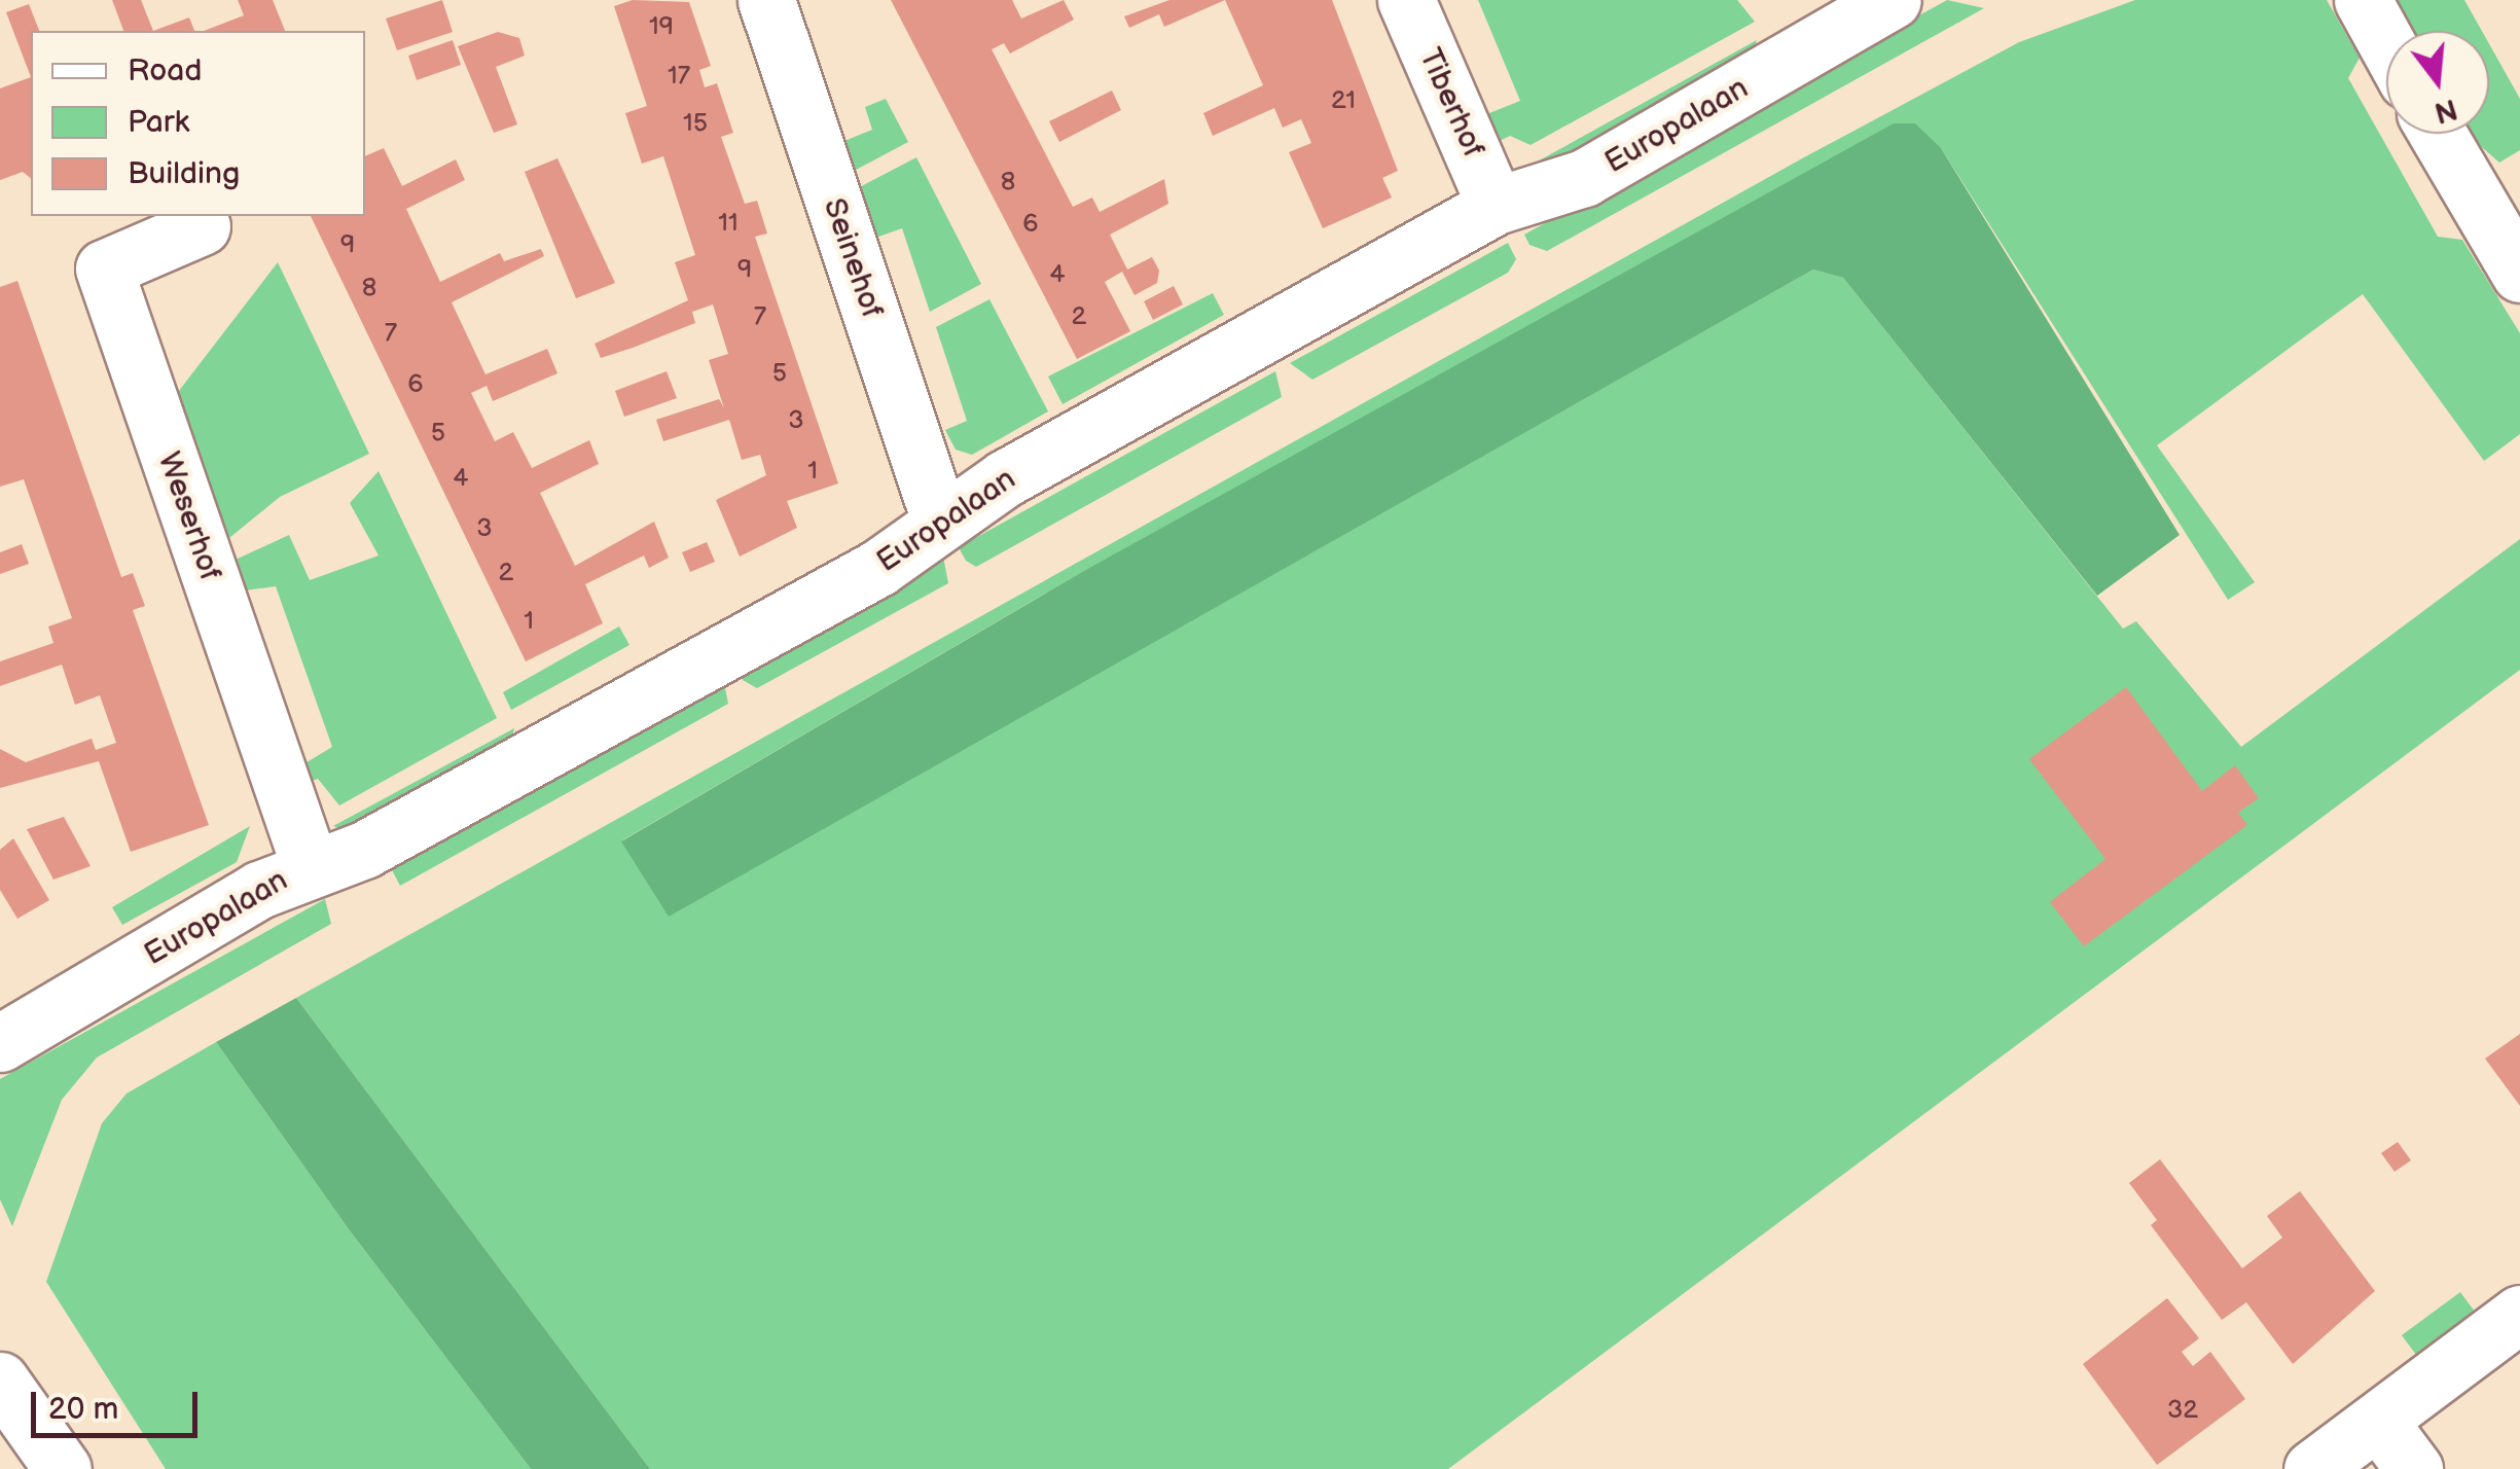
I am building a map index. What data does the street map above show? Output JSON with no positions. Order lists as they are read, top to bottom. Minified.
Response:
{"streets":{"street":["Tiberhof","Europalaan","Seinehof","Weserhof"]},"crossings":[["Tiberhof","Europalaan"],["Europalaan","Seinehof"],["Europalaan","Weserhof"]],"house_numbers":["19","17","21","15","8","11","6","9","9","4","8","7","2","7","5","6","3","5","1","4","3","2","1","32"],"legend":["Road","Park","Building"],"scale_bar":"20 m","north":"bottom"}
